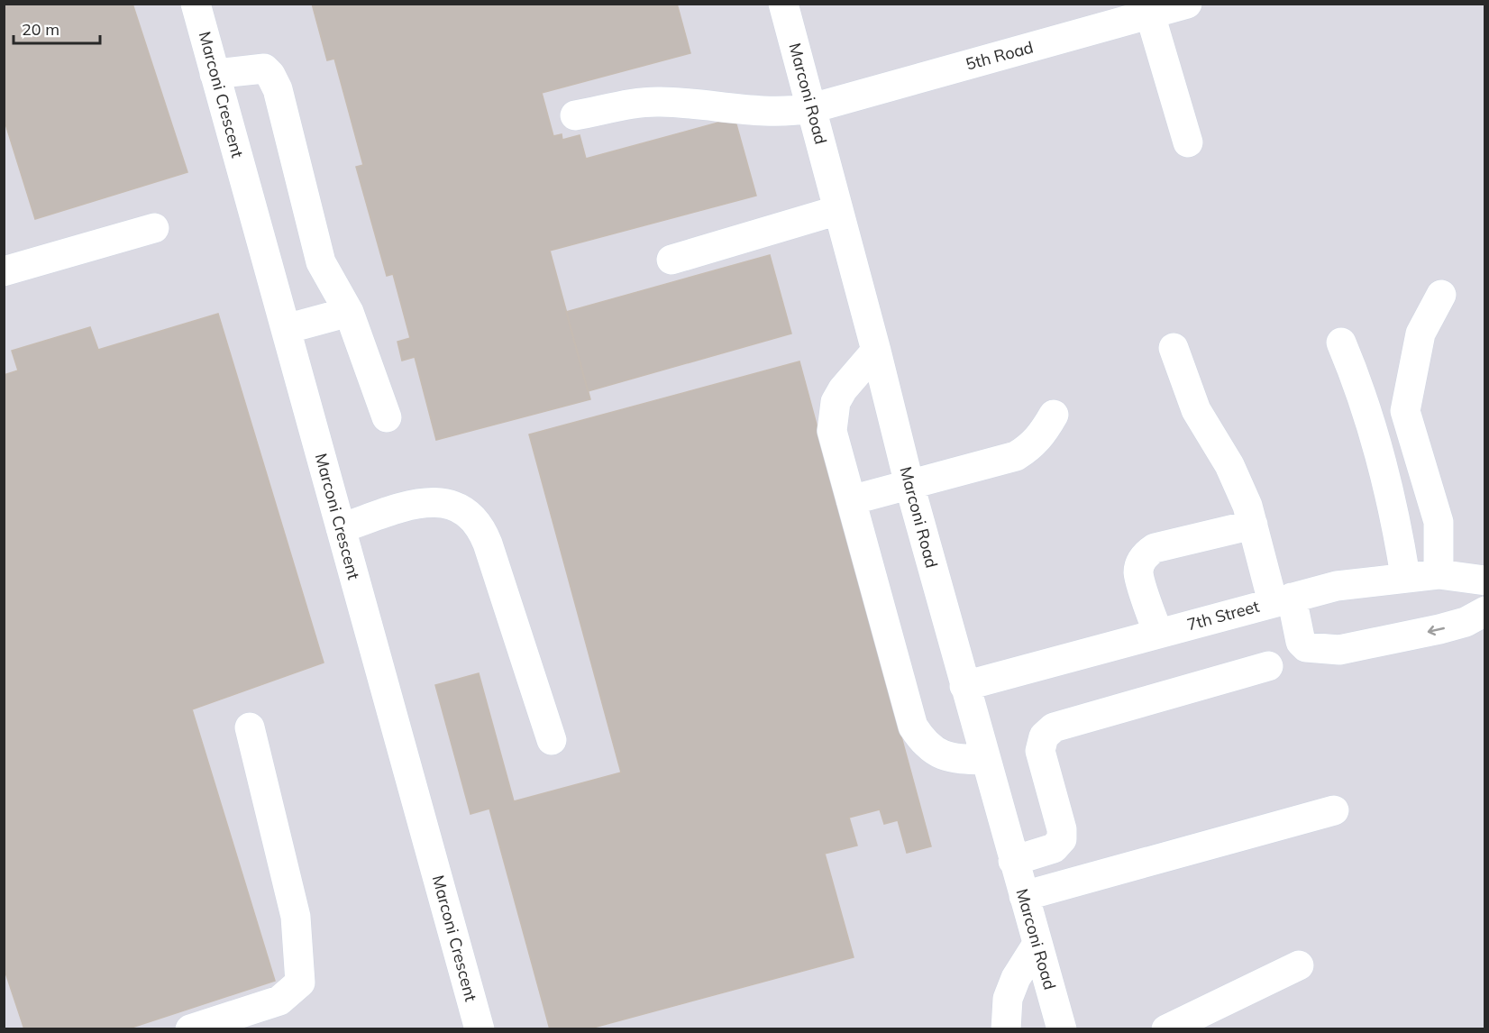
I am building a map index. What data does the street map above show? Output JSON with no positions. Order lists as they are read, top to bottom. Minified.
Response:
{"streets":{"street":["5th Road","Marconi Road","Marconi Crescent","7th Street"]},"crossings":[["5th Road","Marconi Road"],["Marconi Road","7th Street"]],"scale_bar":"20 m"}
